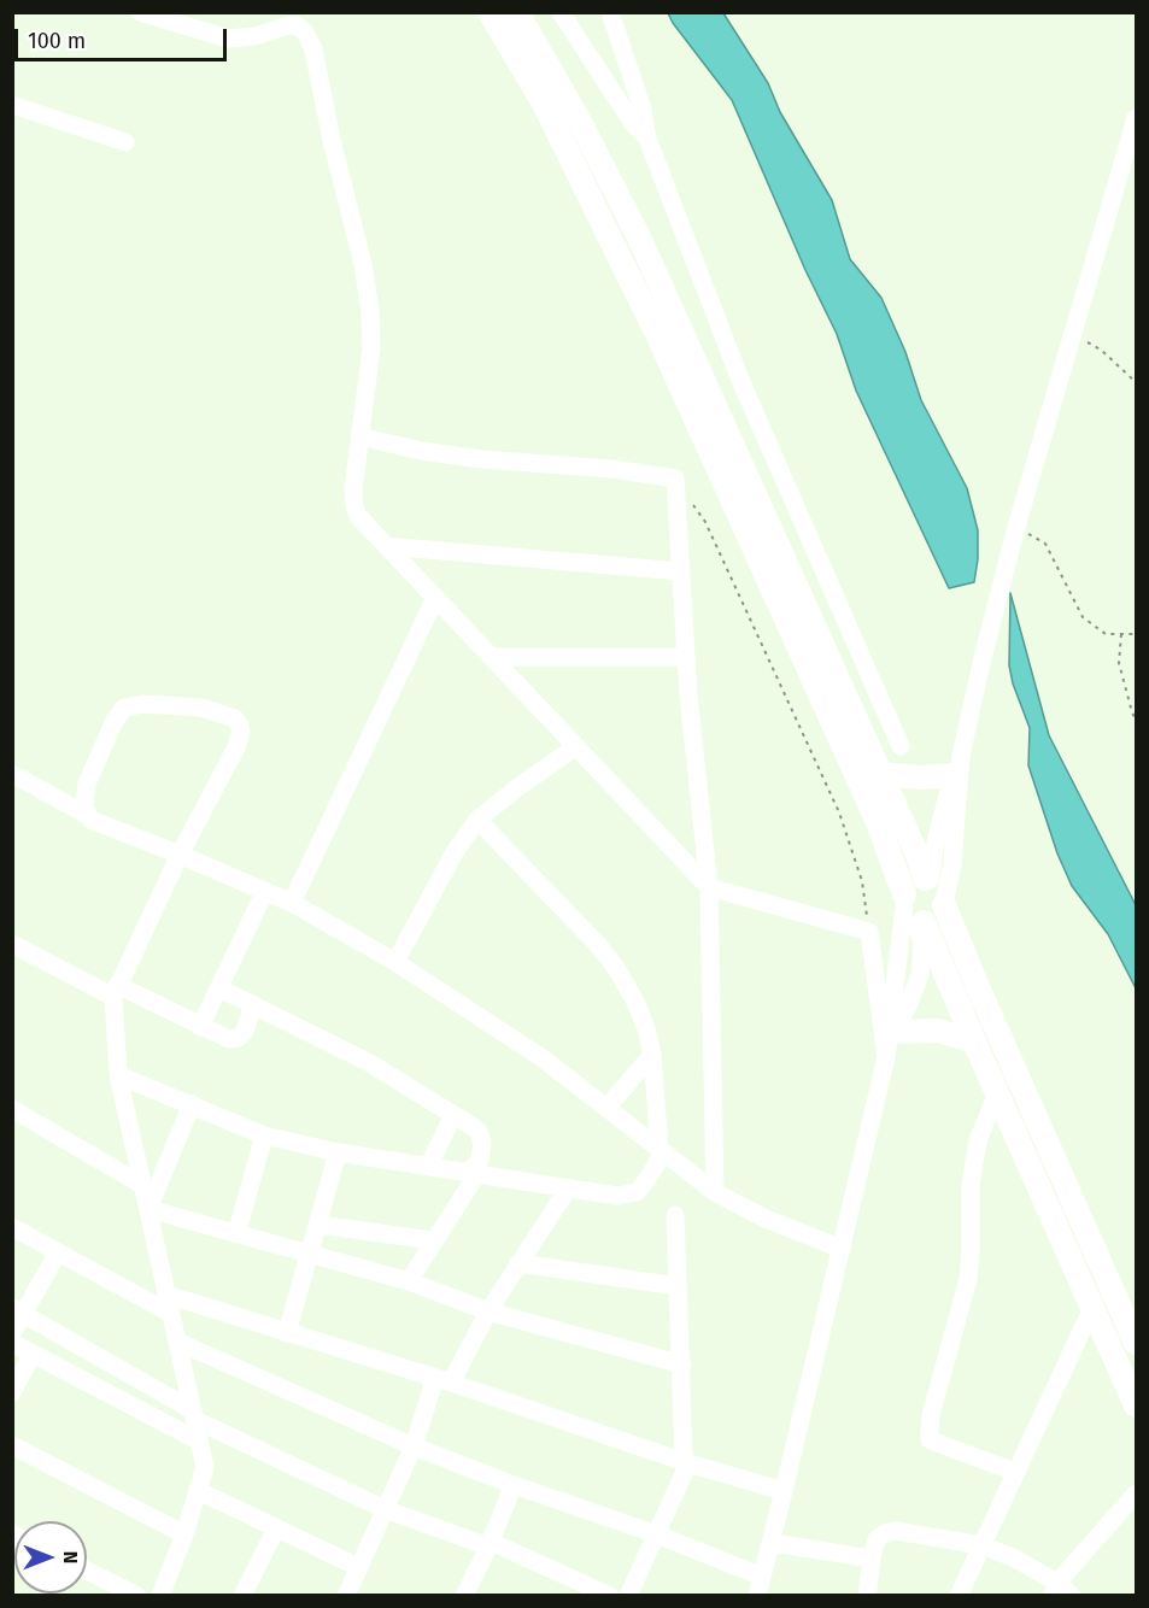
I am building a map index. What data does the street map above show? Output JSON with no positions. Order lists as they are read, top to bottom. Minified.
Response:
{"scale_bar":"100 m","north":"right"}
